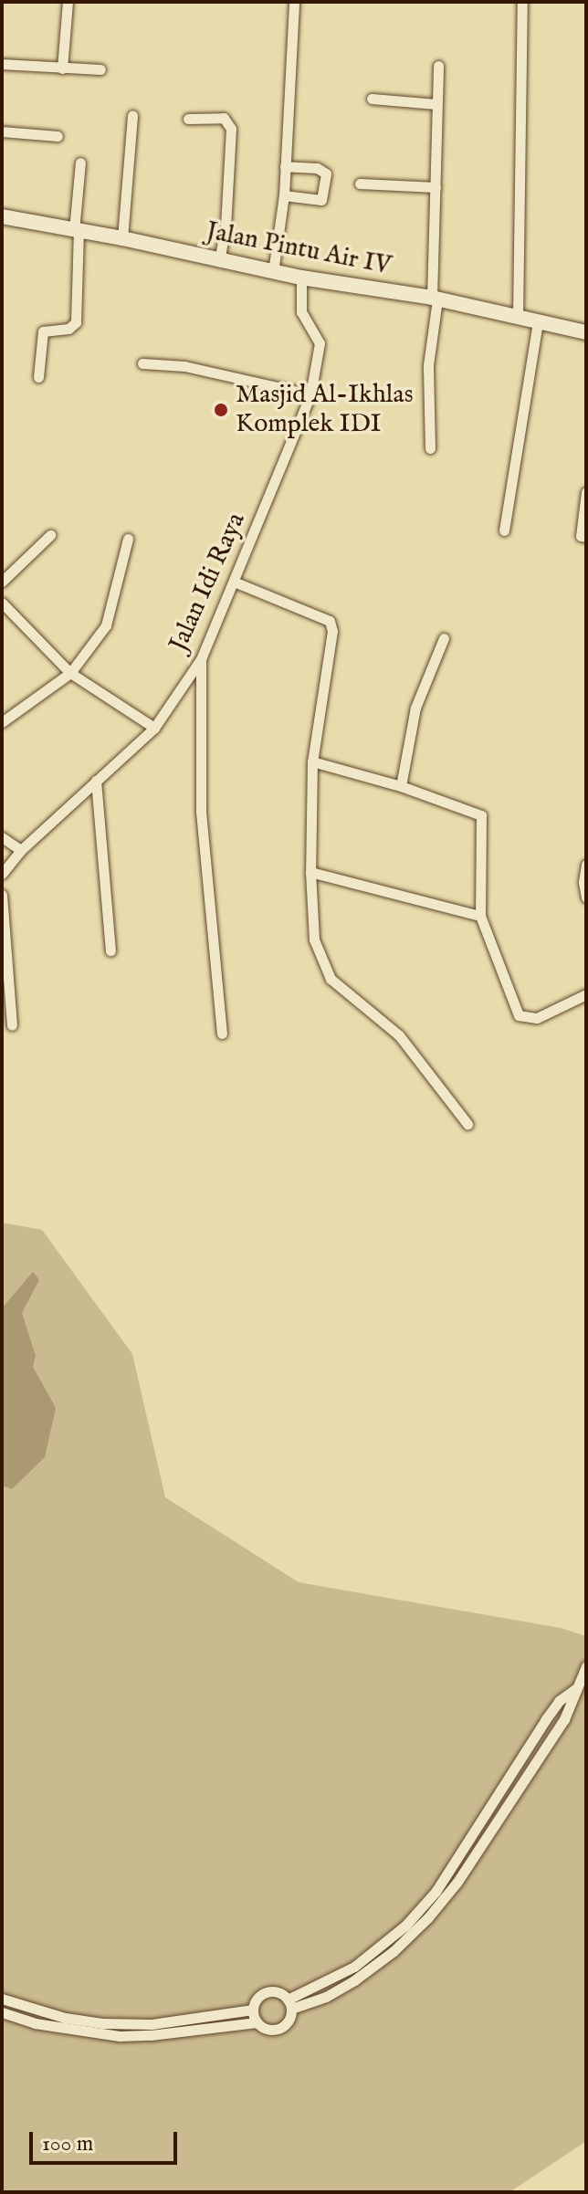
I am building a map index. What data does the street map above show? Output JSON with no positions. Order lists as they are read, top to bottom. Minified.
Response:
{"streets":{"main road":["Jalan Pintu Air IV"],"street":["Jalan Idi Raya"]},"crossings":[["Jalan Pintu Air IV","Jalan Idi Raya"]],"places":["Masjid Al-Ikhlas Komplek IDI"],"scale_bar":"100 m"}
